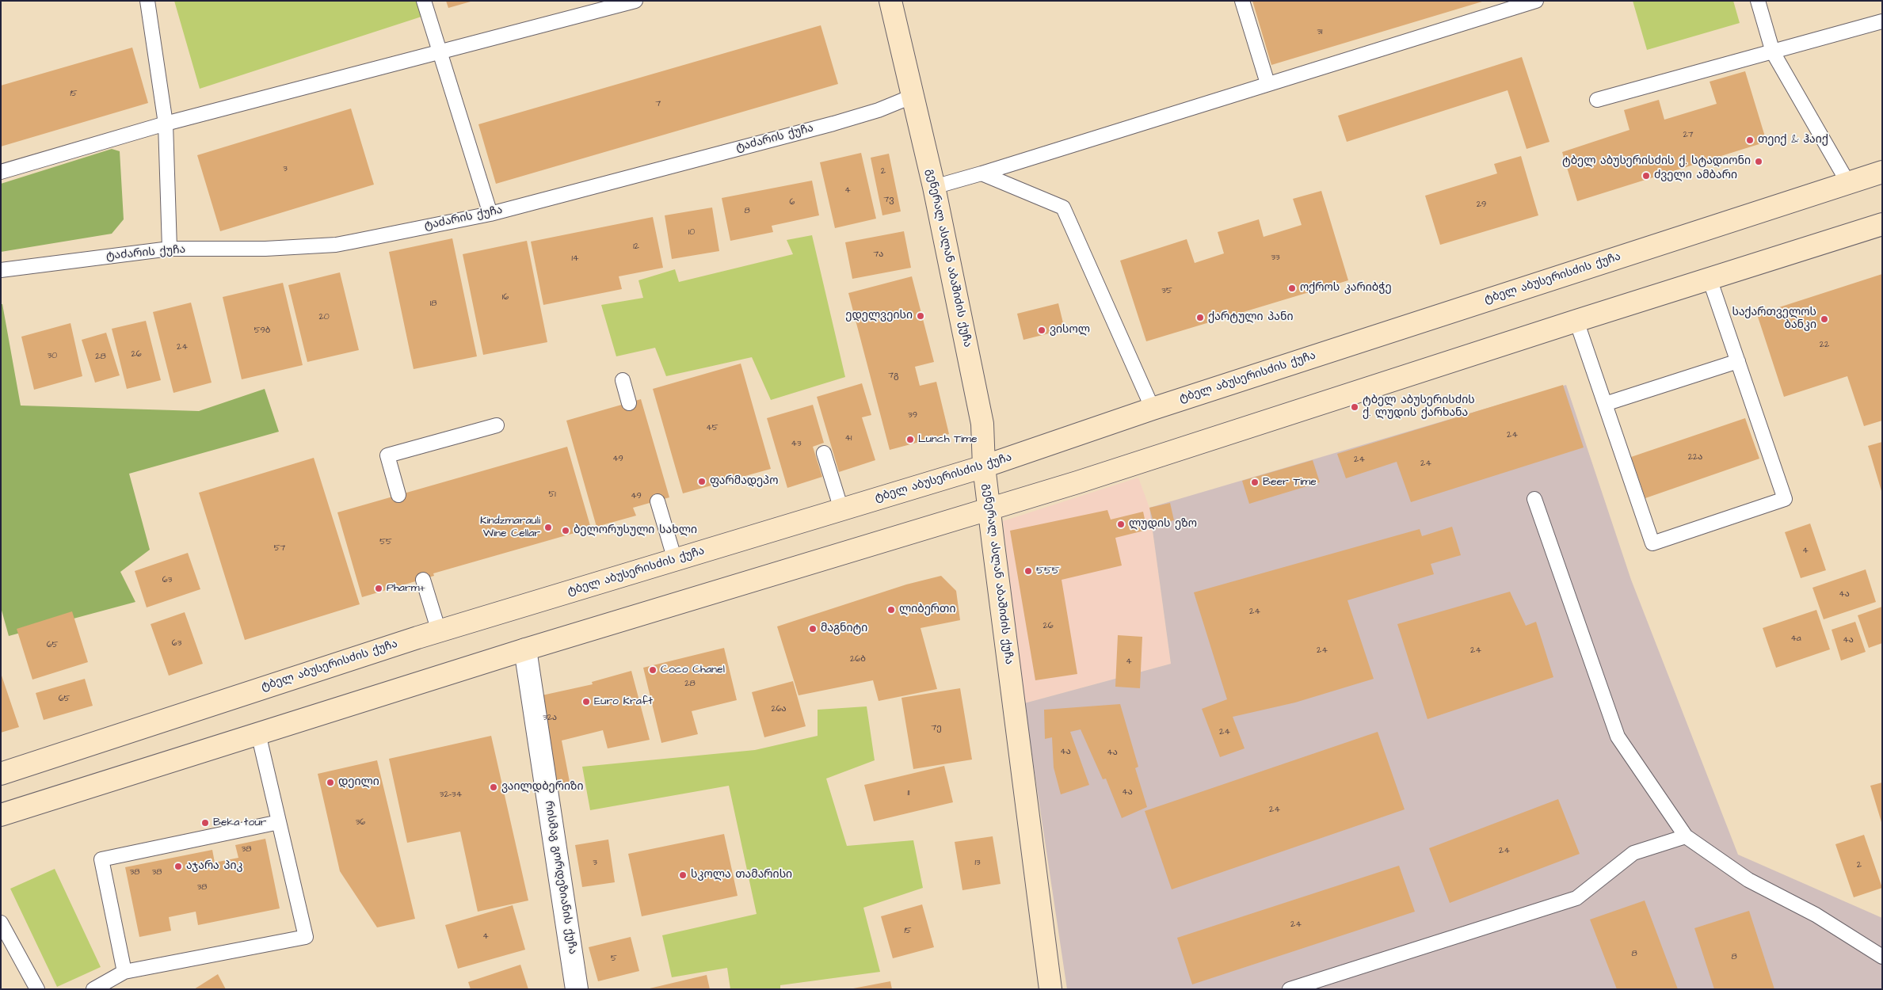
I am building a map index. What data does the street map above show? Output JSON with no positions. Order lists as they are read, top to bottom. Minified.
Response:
{"streets":{"main road":["გენერალ ასლან აბაშიძის ქუჩა","ტბელ აბუსერისძის ქუჩა"],"street":["რისმაგ გორდეზიანის ქუჩა"],"lane":["ტაძარის ქუჩა"]},"crossings":[["ტაძარის ქუჩა","გენერალ ასლან აბაშიძის ქუჩა"],["გენერალ ასლან აბაშიძის ქუჩა","ტბელ აბუსერისძის ქუჩა"]],"places":["თეიქ & ჰაიქ","ტბელ აბუსერისძის ქ. სტადიონი","ძველი ამბარი","ოქროს კარიბჭე","ედელვეისი","ქარტული პანი","საქართველოს ბანკი","ვისოლ","ტბელ აბუსერისძის ქ. ლუდის ქარხანა","Lunch Time","ფარმადეპო","Beer Time","ლუდის ეზო","Kindzmarauli Wine Cellar","ბელორუსული სახლი","555","Pharm+","ლიბერთი","მაგნიტი","Coco Chanel","Euro Kraft","დეილი","ვაილდბერიზი","Beka tour","აჯარა პიკ","სკოლა თამარისი"],"house_numbers":["31","15","7","27","3","2","4","7ვ","6","29","8","10","12","7ა","33","14","35","16","18","20","59ბ","22","24","26","30","28","7გ","39","45","24","41","43","22ა","49","24","24","51","49","55","57","4","63","4ა","24","26","4a","4ა","63","65","24","24","26ბ","4","28","65","26ა","32ა","7ე","24","4ა","4ა","4ა","11","32-34","24","36","38","24","3","13","2","38","38","38","24","15","4","8","8","5"]}
